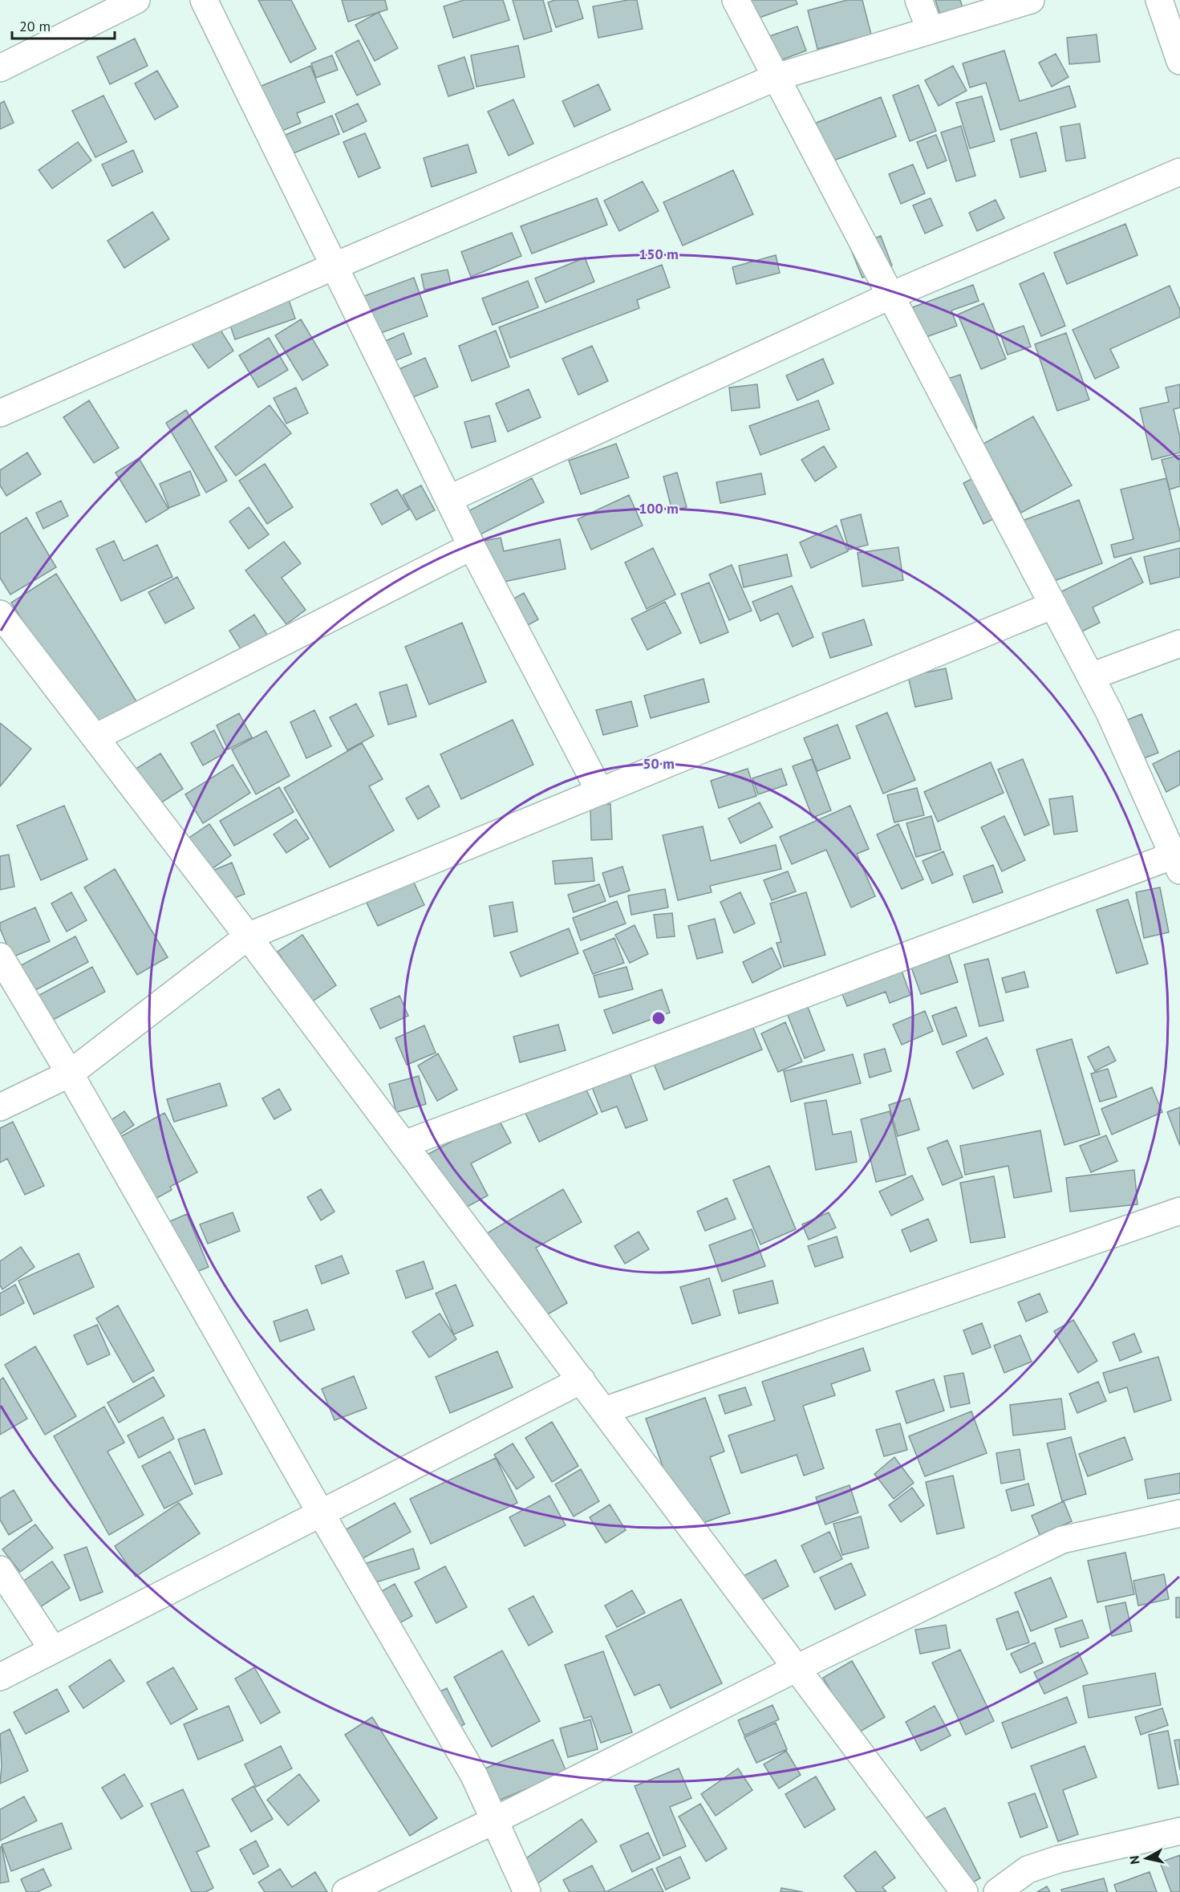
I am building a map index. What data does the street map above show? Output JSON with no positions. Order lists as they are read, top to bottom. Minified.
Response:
{"scale_bar":"20 m","north":"left","rings":["150 m","100 m","50 m"]}
